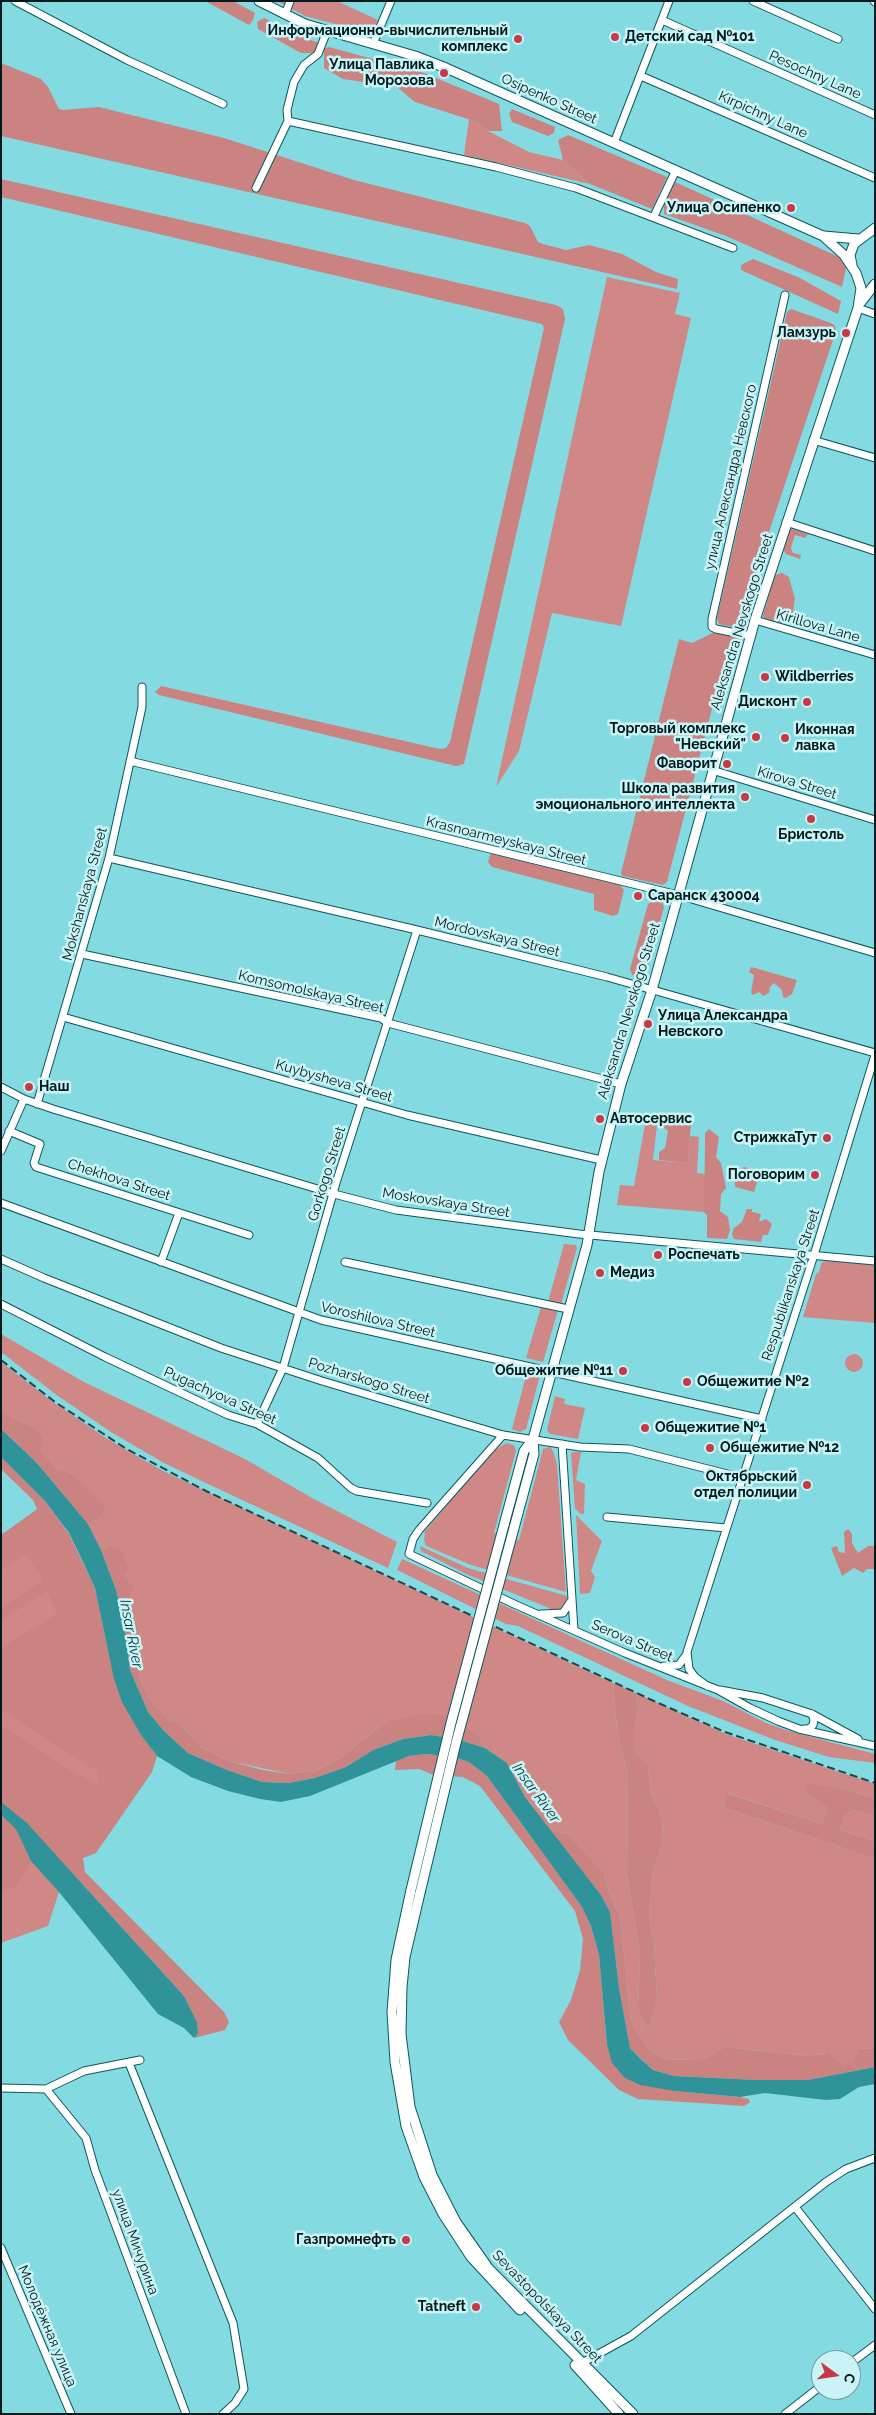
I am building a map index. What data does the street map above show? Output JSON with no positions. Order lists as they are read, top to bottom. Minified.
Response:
{"streets":{"main road":["Osipenko Street","Aleksandra Nevskogo Street","Sevastopolskaya Street"],"street":["Pesochny Lane","Kirpichny Lane","улица Александра Невского","Kirillova Lane","Kirova Street","Krasnoarmeyskaya Street","Mokshanskaya Street","Mordovskaya Street","Komsomolskaya Street","Kuybysheva Street","Gorkogo Street","Chekhova Street","Moskovskaya Street","Respublikanskaya Street","Voroshilova Street","Pozharskogo Street","Pugachyova Street","Serova Street","улица Мичурина","Молодёжная улица"]},"crossings":[["улица Александра Невского","Aleksandra Nevskogo Street"],["Aleksandra Nevskogo Street","Kirillova Lane"],["Aleksandra Nevskogo Street","Kirova Street"],["Aleksandra Nevskogo Street","Krasnoarmeyskaya Street"],["Aleksandra Nevskogo Street","Mordovskaya Street"],["Aleksandra Nevskogo Street","Komsomolskaya Street"],["Aleksandra Nevskogo Street","Kuybysheva Street"],["Aleksandra Nevskogo Street","Moskovskaya Street"],["Aleksandra Nevskogo Street","Voroshilova Street"],["Aleksandra Nevskogo Street","Pozharskogo Street"],["Krasnoarmeyskaya Street","Mokshanskaya Street"],["Mokshanskaya Street","Mordovskaya Street"],["Mokshanskaya Street","Komsomolskaya Street"],["Mokshanskaya Street","Kuybysheva Street"],["Mokshanskaya Street","Moskovskaya Street"],["Mordovskaya Street","Gorkogo Street"],["Mordovskaya Street","Respublikanskaya Street"],["Komsomolskaya Street","Gorkogo Street"],["Kuybysheva Street","Gorkogo Street"],["Gorkogo Street","Moskovskaya Street"],["Gorkogo Street","Voroshilova Street"],["Gorkogo Street","Pozharskogo Street"],["Gorkogo Street","Pugachyova Street"],["Moskovskaya Street","Respublikanskaya Street"],["Respublikanskaya Street","Voroshilova Street"],["Respublikanskaya Street","Pozharskogo Street"],["Pozharskogo Street","Serova Street"]],"water":["Insar River"],"places":["Детский сад №101","Информационно-вычислительный комплекс","Улица Павлика Морозова","Улица Осипенко","Ламзурь","Wildberries","Дисконт","Торговый комплекс \"Невский\"","Иконная лавка","Фаворит","Школа развития эмоционального интеллекта","Бристоль","Саранск 430004","Улица Александра Невского","Наш","Автосервис","СтрижкаТут","Поговорим","Роспечать","Медиз","Общежитие №11","Общежитие №2","Общежитие №1","Общежитие №12","Октябрьский отдел полиции","Газпромнефть","Tatneft"],"north":"right"}
